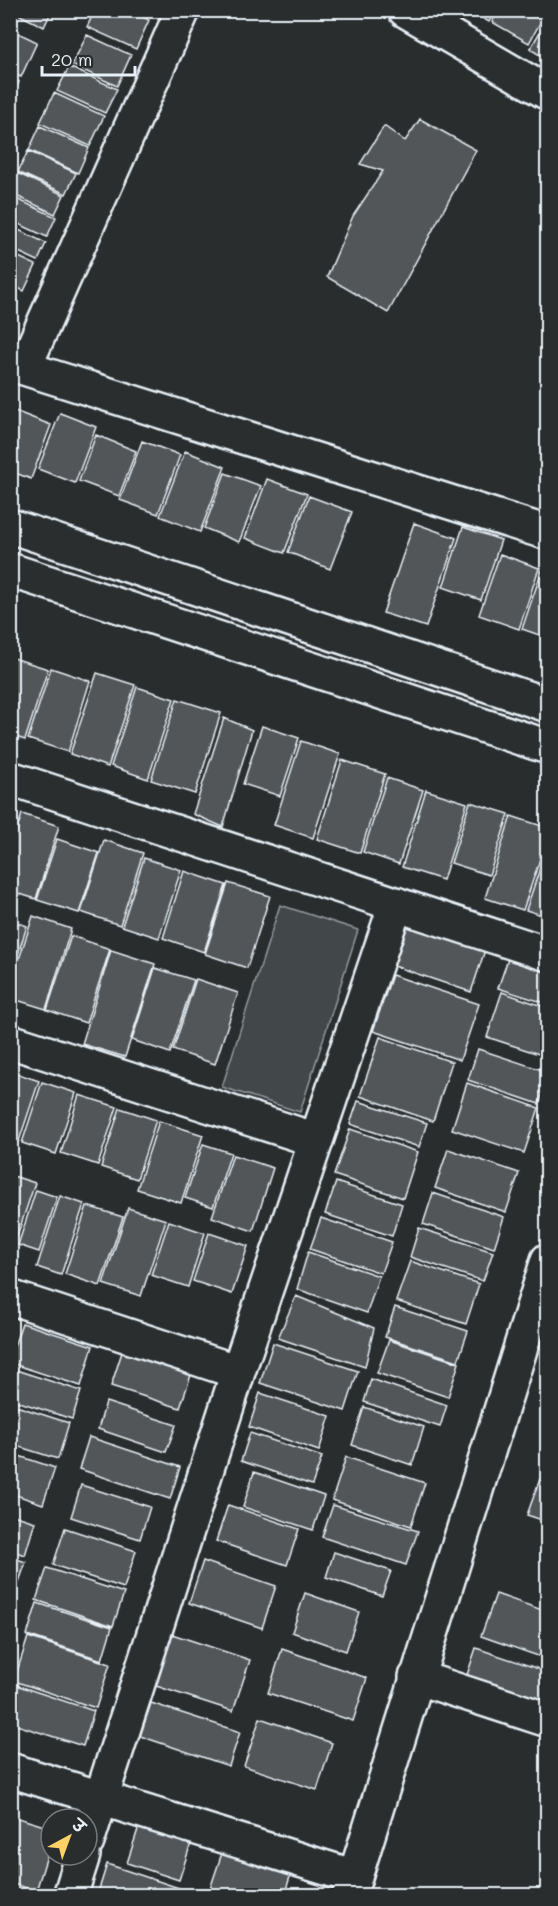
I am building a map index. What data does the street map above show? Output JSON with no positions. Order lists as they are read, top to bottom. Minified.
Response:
{"scale_bar":"20 m","north":"top right"}
